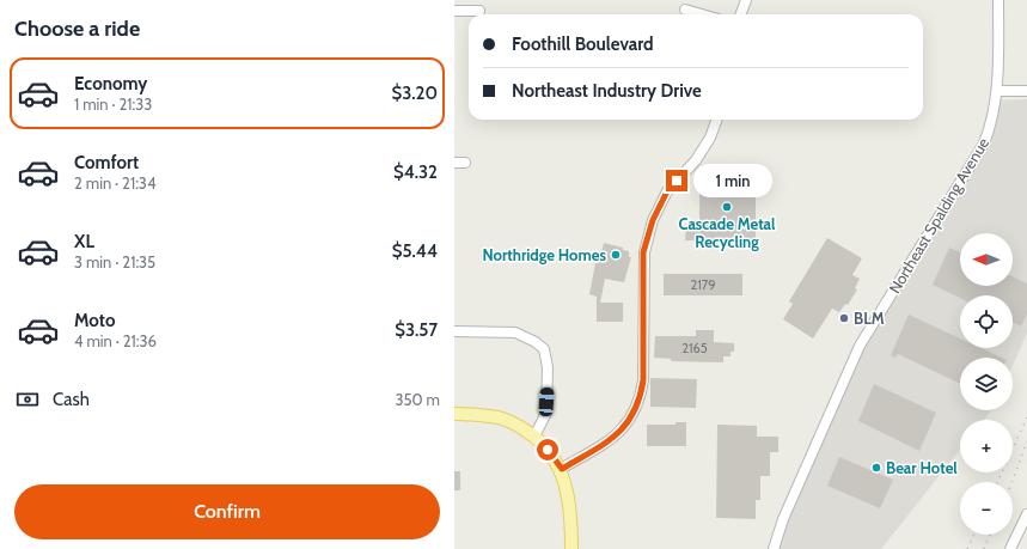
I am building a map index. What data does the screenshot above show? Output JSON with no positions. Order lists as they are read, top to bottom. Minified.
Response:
{"streets":{"street":["Northeast Spalding Avenue"]},"places":["Cascade Metal Recycling","Northridge Homes","BLM","Bear Hotel"],"house_numbers":["2179","2165"],"north":"left","page":{"heading":"Choose a ride","banner":["Foothill Boulevard","Northeast Industry Drive"],"list":[{"name":"Economy","note":"1 min · 21:33","value":"$3.20"},{"name":"Comfort","note":"2 min · 21:34","value":"$4.32"},{"name":"XL","note":"3 min · 21:35","value":"$5.44"},{"name":"Moto","note":"4 min · 21:36","value":"$3.57"}],"bubble":"1 min","map_buttons":["+","−"],"pay":["Cash","350 m"],"buttons":"Confirm"}}
